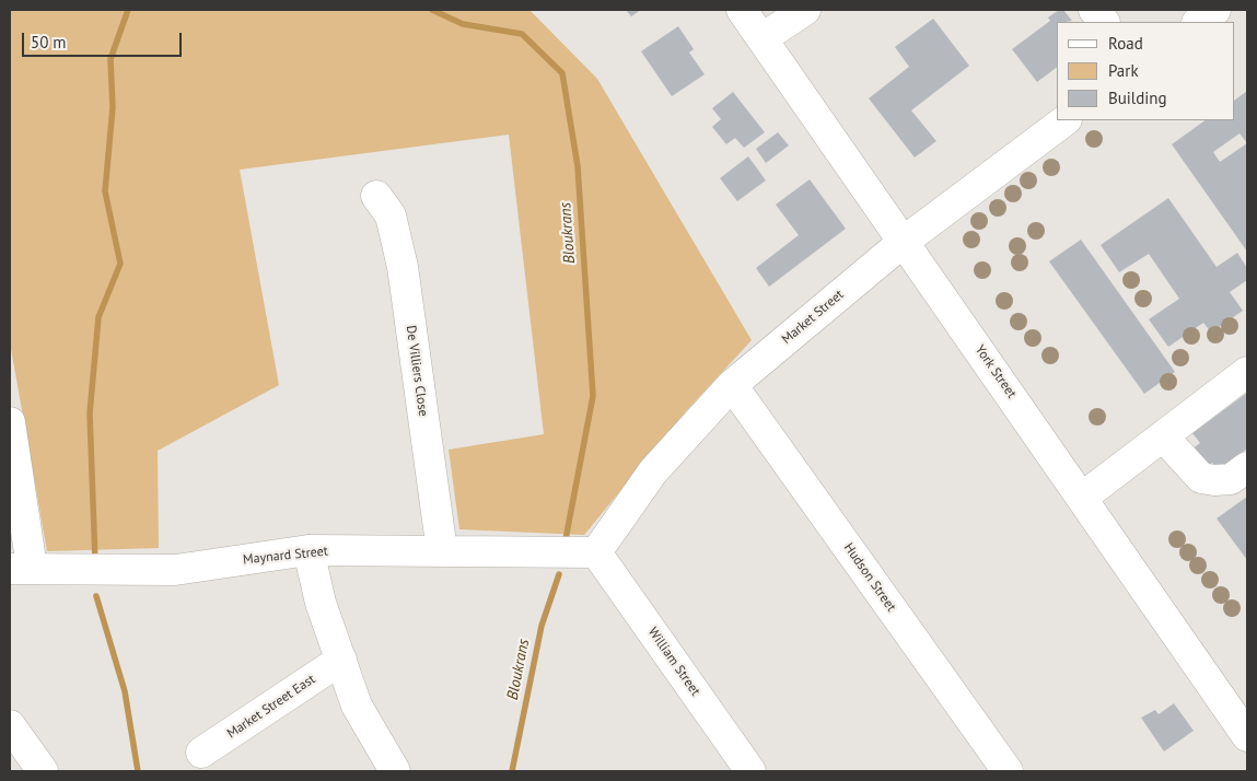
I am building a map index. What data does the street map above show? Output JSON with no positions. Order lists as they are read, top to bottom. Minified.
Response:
{"streets":{"street":["Market Street","De Villiers Close","York Street","Maynard Street","Hudson Street","William Street","Market Street East"]},"crossings":[["Market Street","York Street"],["Market Street","Maynard Street"],["Market Street","Hudson Street"],["Market Street","William Street"],["De Villiers Close","Maynard Street"],["Maynard Street","William Street"]],"water":["Bloukrans"],"legend":["Road","Park","Building"],"scale_bar":"50 m"}
